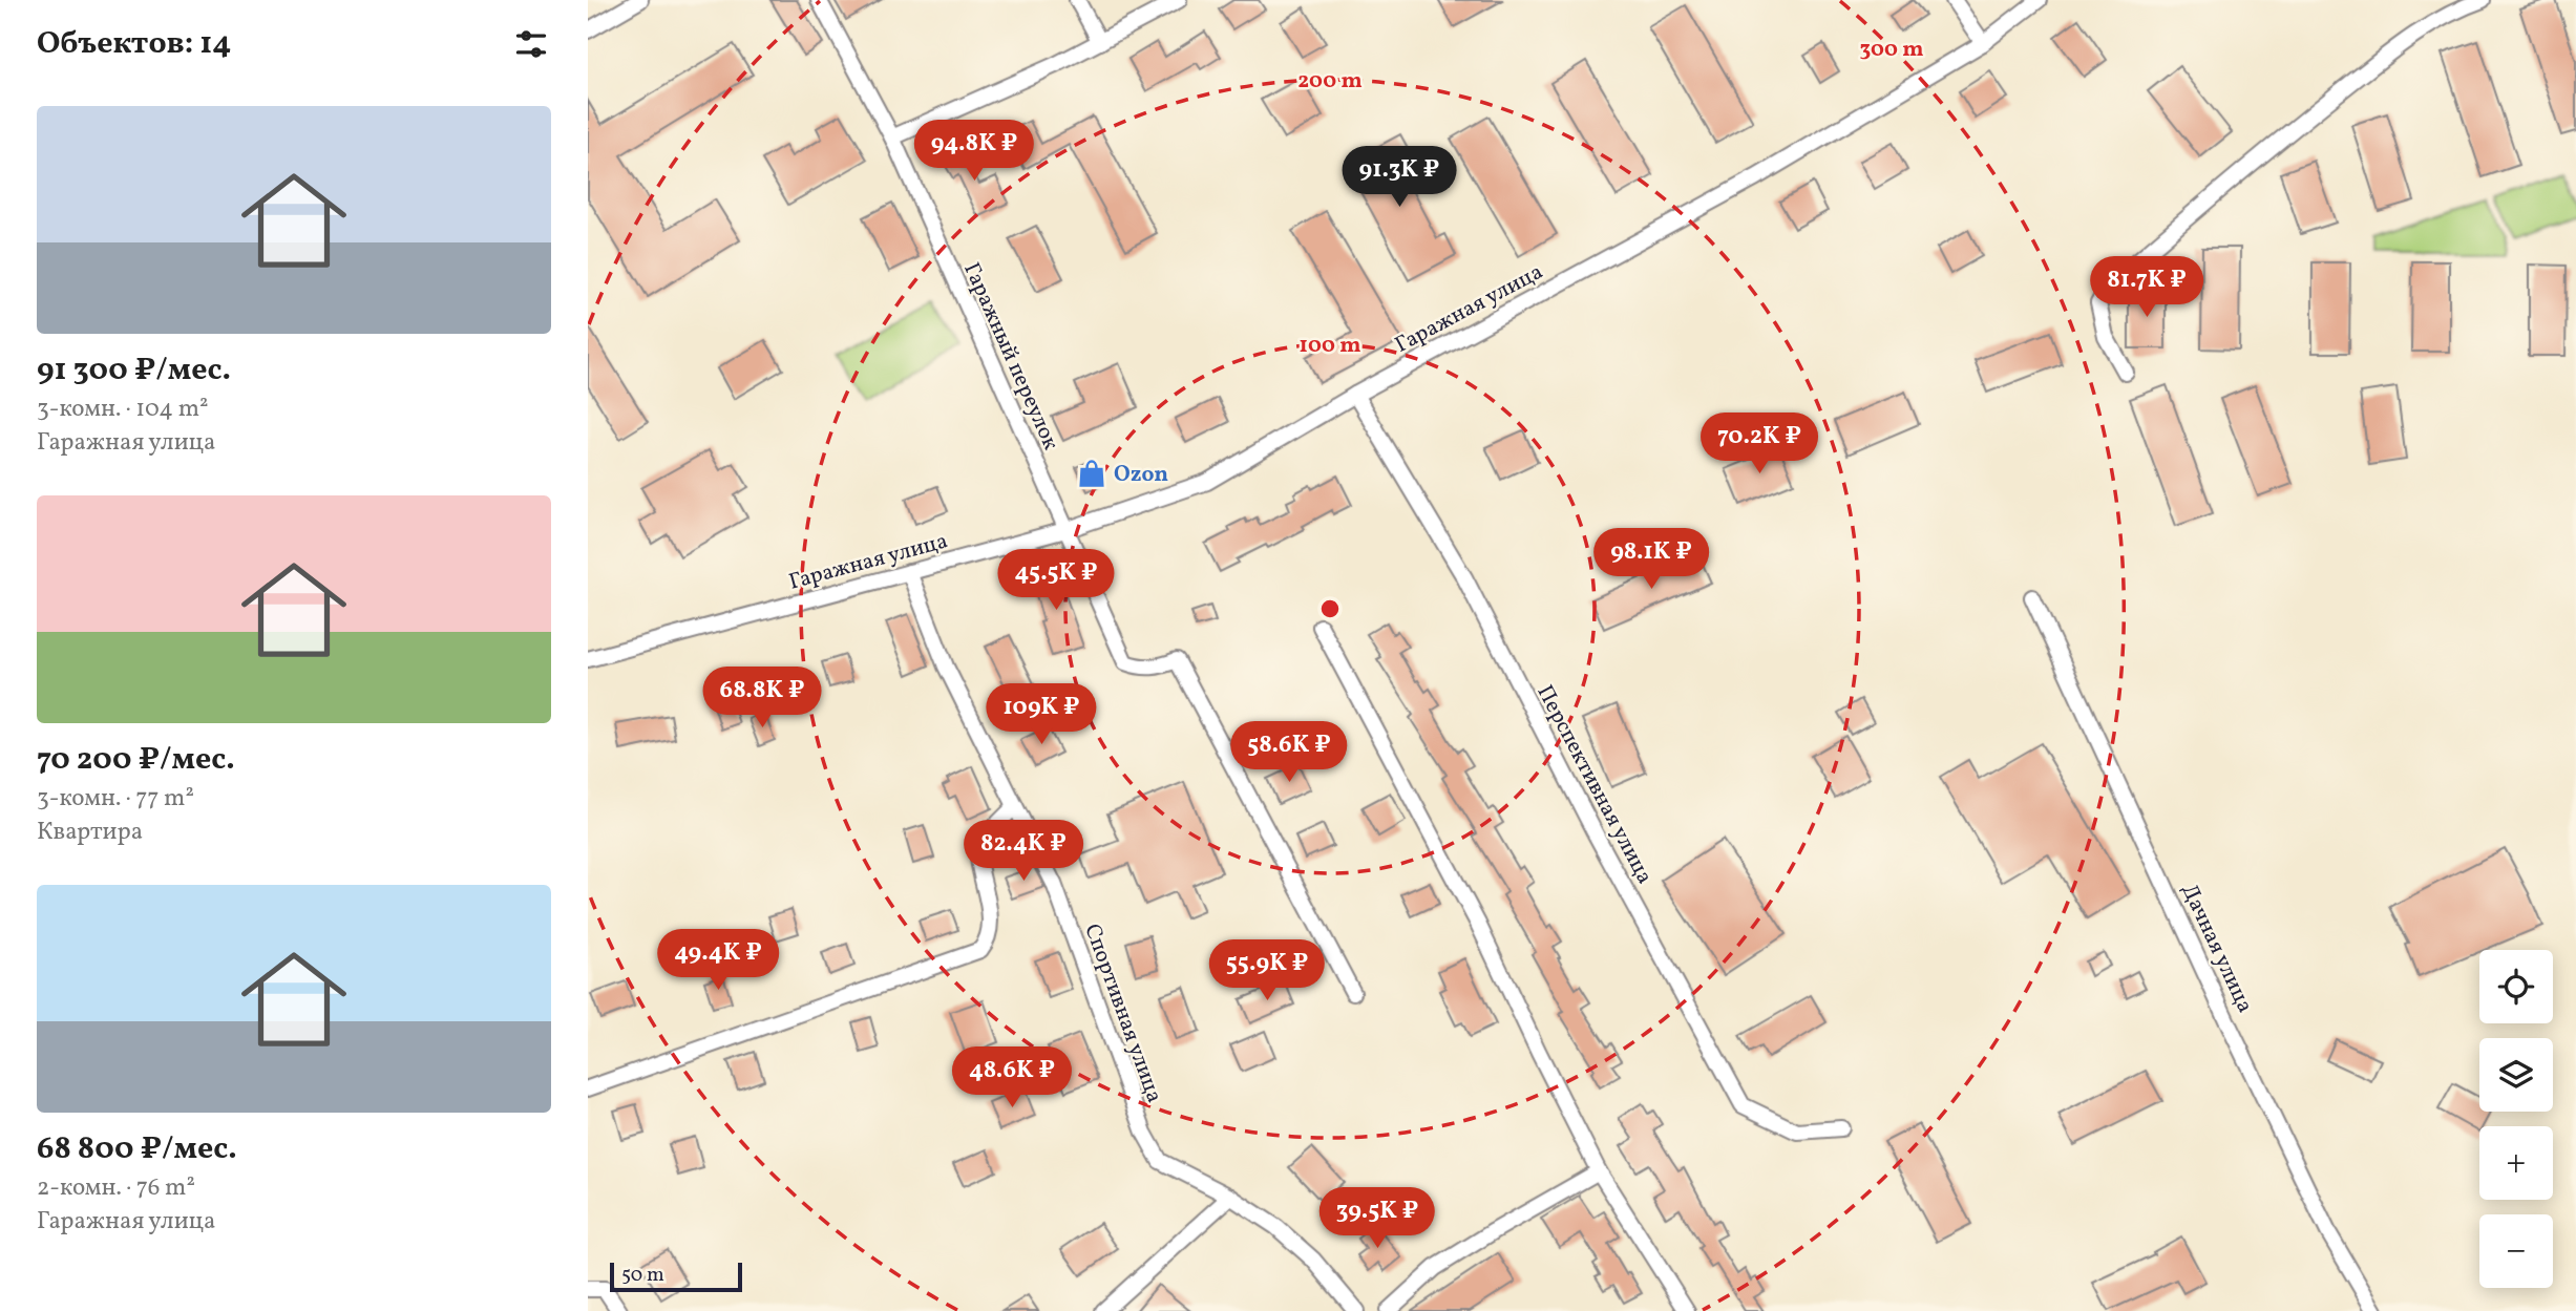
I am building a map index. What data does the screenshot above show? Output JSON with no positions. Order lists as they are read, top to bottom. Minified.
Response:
{"streets":{"street":["Гаражная улица","Гаражный переулок","Перспективная улица","Дачная улица","Спортивная улица"]},"crossings":[["Гаражная улица","Гаражный переулок"],["Гаражная улица","Перспективная улица"],["Гаражная улица","Спортивная улица"]],"places":{"shop":["Ozon"]},"scale_bar":"50 m","page":{"heading":"Объектов: 14","list":[{"name":"91 300 ₽/мес.","note":"3-комн. · 104 m² · Гаражная улица"},{"name":"70 200 ₽/мес.","note":"3-комн. · 77 m² · Квартира"},{"name":"68 800 ₽/мес.","note":"2-комн. · 76 m² · Гаражная улица"}],"price":["94.8K ₽","91.3K ₽","81.7K ₽","70.2K ₽","98.1K ₽","45.5K ₽","68.8K ₽","109K ₽","58.6K ₽","82.4K ₽","49.4K ₽","55.9K ₽","48.6K ₽","39.5K ₽"],"map_buttons":["+","−"],"scale":"50 m"},"rings":["300 m","200 m","100 m"]}
